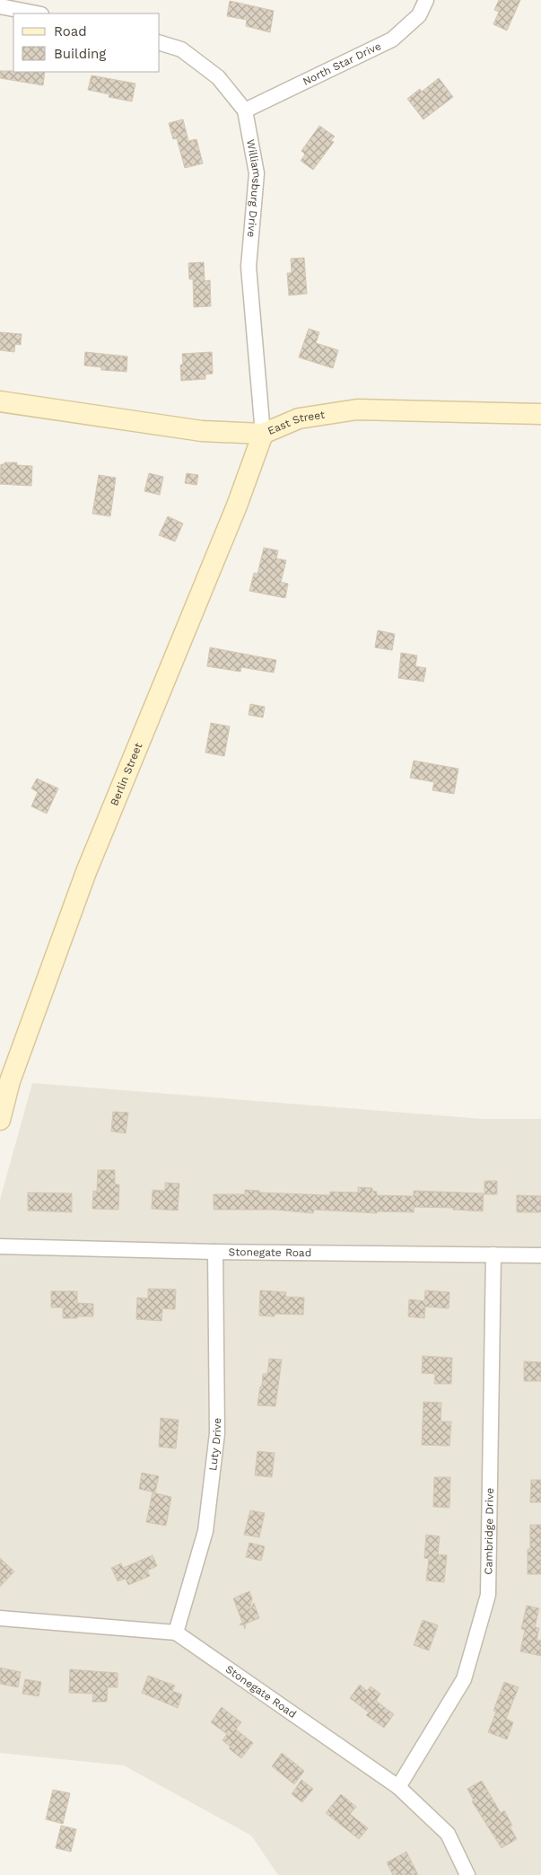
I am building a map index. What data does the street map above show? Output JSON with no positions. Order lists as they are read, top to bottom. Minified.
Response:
{"streets":{"main road":["East Street","Berlin Street"],"street":["North Star Drive","Williamsburg Drive","Stonegate Road","Luty Drive","Cambridge Drive"]},"crossings":[["North Star Drive","Williamsburg Drive"],["Williamsburg Drive","East Street"],["Williamsburg Drive","Berlin Street"],["East Street","Berlin Street"],["Stonegate Road","Luty Drive"],["Stonegate Road","Cambridge Drive"]],"legend":["Road","Building"]}
